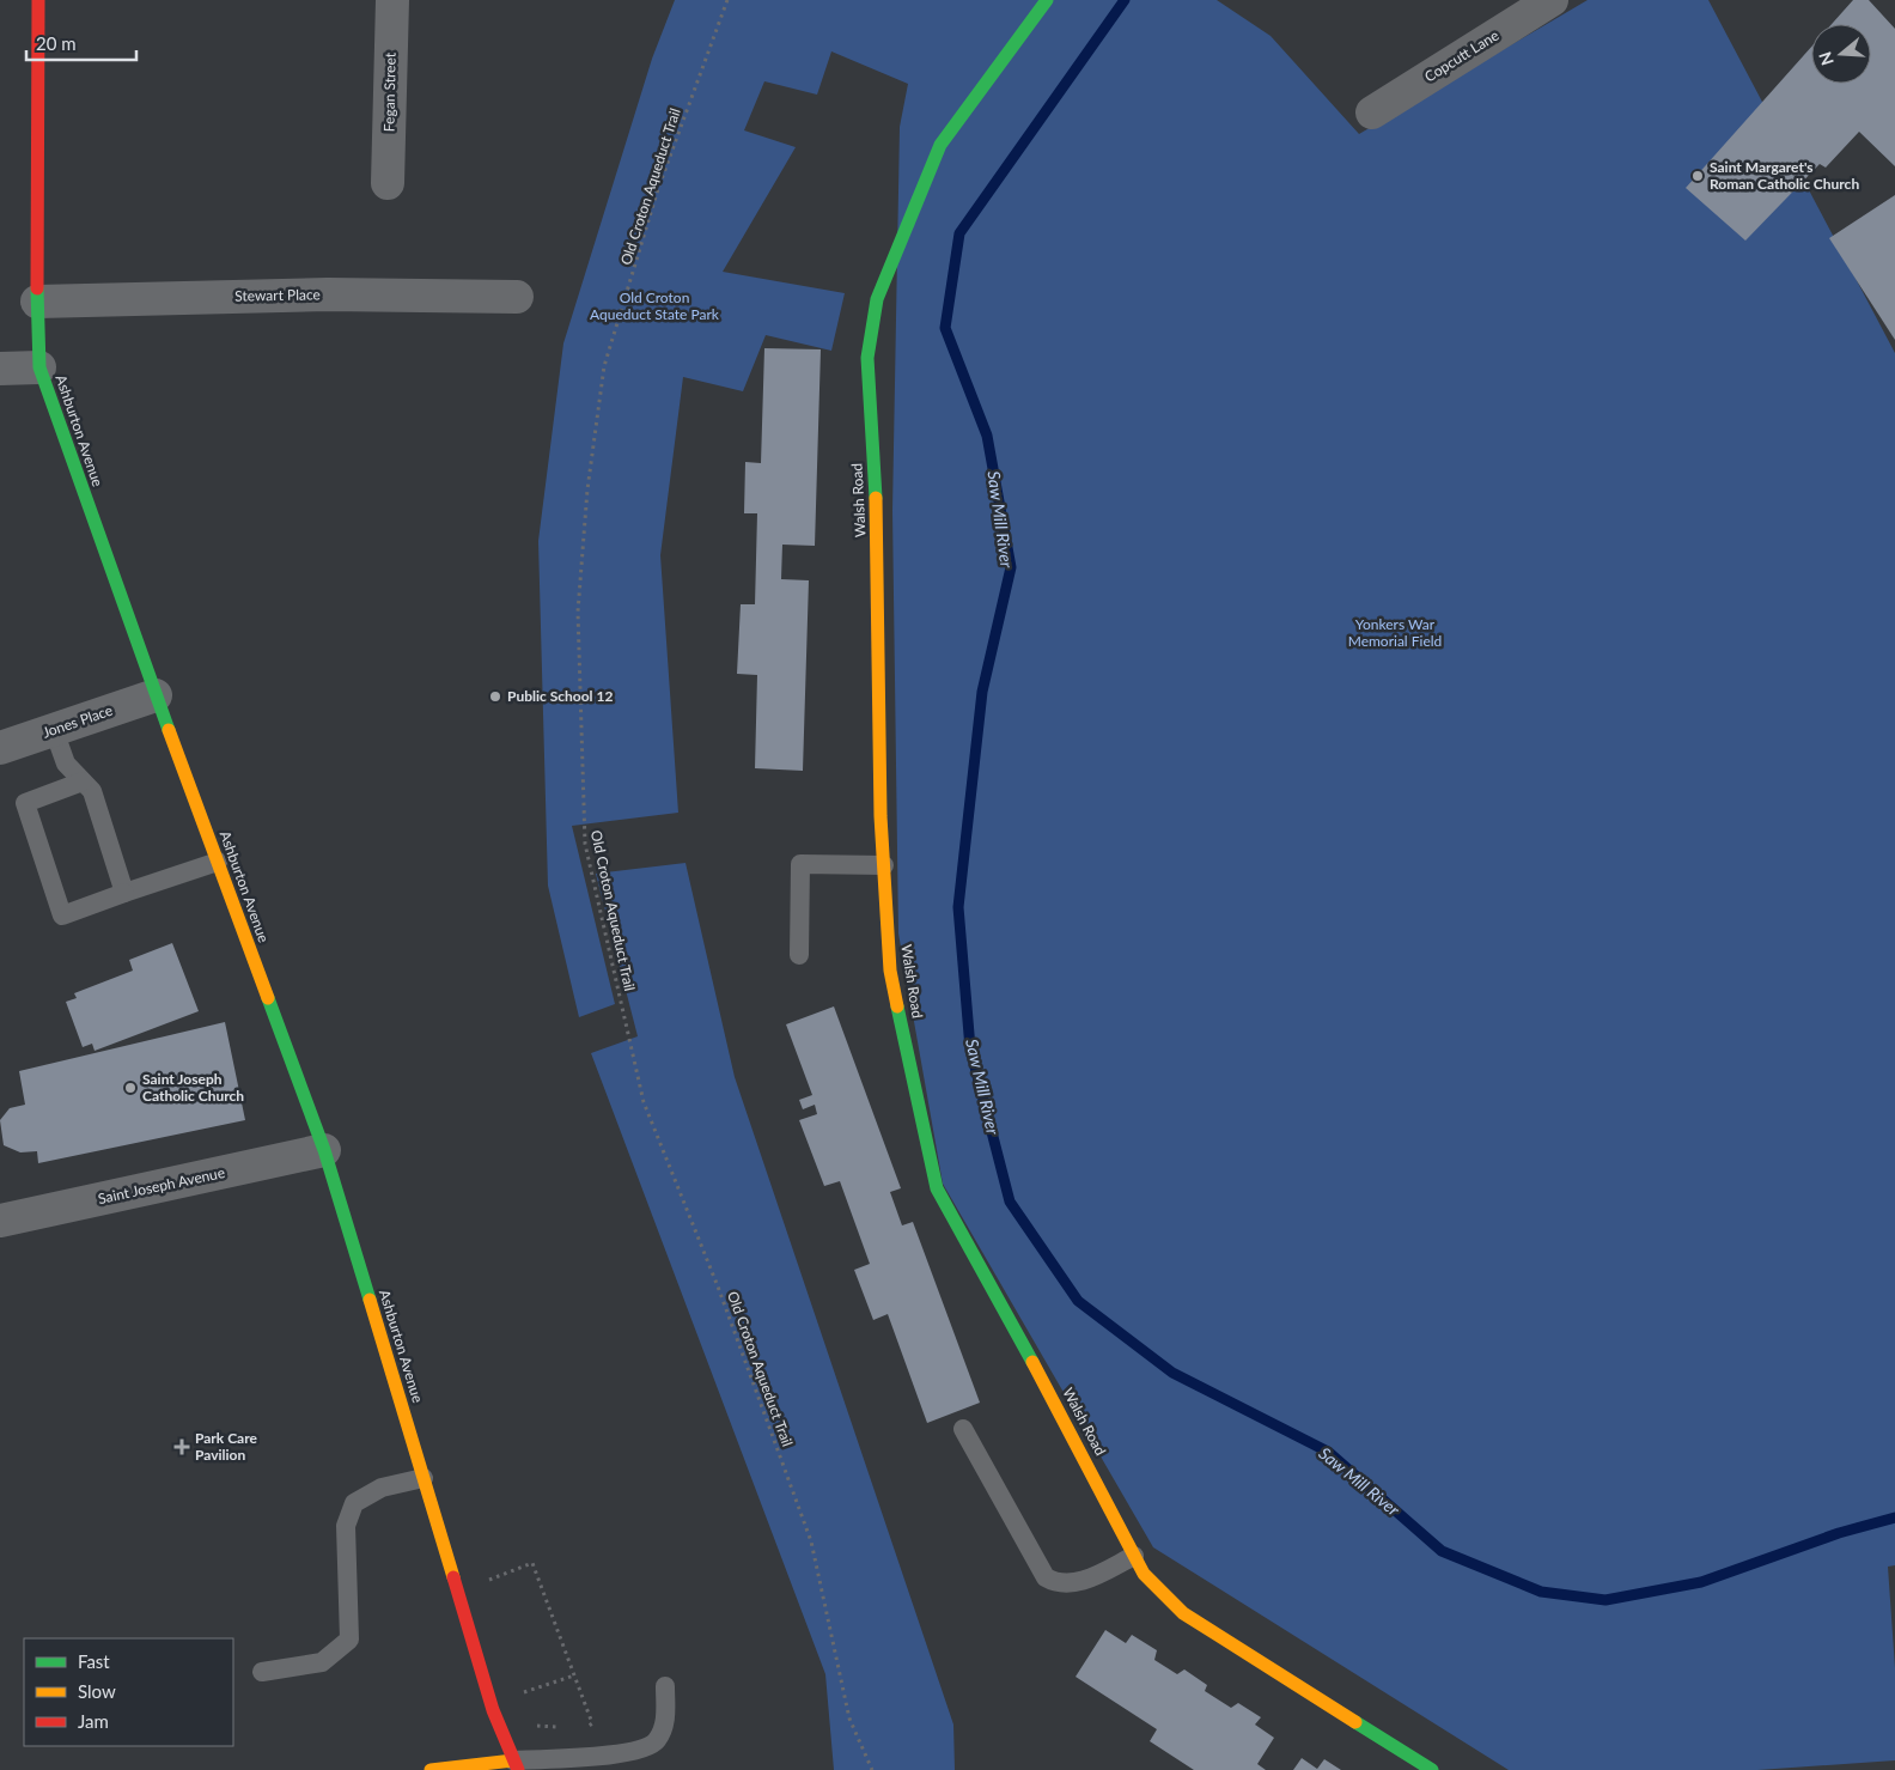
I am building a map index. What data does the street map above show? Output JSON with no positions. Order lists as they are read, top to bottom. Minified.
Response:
{"streets":{"street":["Copcutt Lane","Fegan Street","Stewart Place","Ashburton Avenue","Walsh Road","Jones Place","Saint Joseph Avenue"],"path":["Old Croton Aqueduct Trail"]},"crossings":[["Stewart Place","Ashburton Avenue"],["Ashburton Avenue","Jones Place"],["Ashburton Avenue","Saint Joseph Avenue"]],"water":["Saw Mill River"],"parks":["Old Croton Aqueduct State Park","Yonkers War Memorial Field"],"places":{"other":["Saint Margaret's Roman Catholic Church","Public School 12","Saint Joseph Catholic Church"],"health":["Park Care Pavilion"]},"legend":["Fast","Slow","Jam"],"scale_bar":"20 m","north":"left"}
